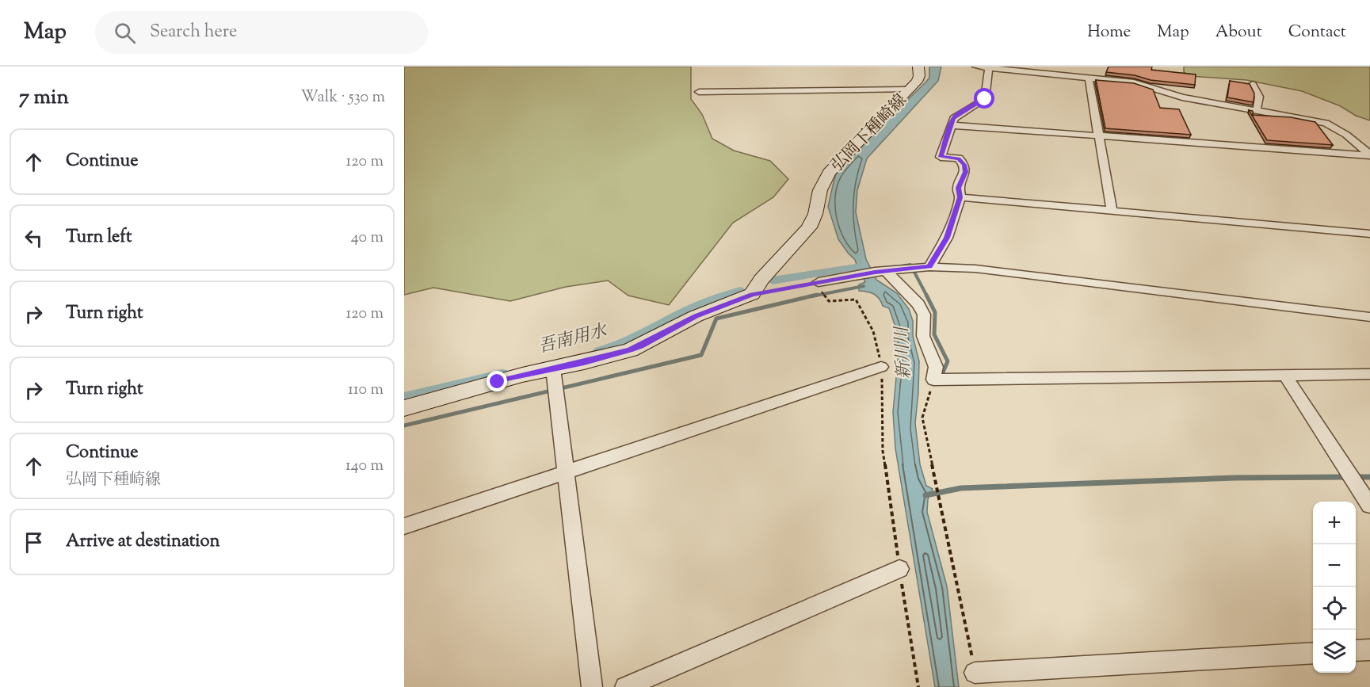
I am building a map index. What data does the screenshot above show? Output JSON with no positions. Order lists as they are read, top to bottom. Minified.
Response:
{"streets":{"main road":["弘岡下種崎線"]},"water":["吾南用水","新川川"],"page":{"header":"Map","search":"Search here","nav":["Home","Map","About","Contact"],"heading":["7 min","Walk · 530 m"],"list":[["Continue","120 m"],["Turn left","40 m"],["Turn right","120 m"],["Turn right","110 m"],["Continue","弘岡下種崎線","140 m"],"Arrive at destination"],"map_buttons":["+","−"]}}
